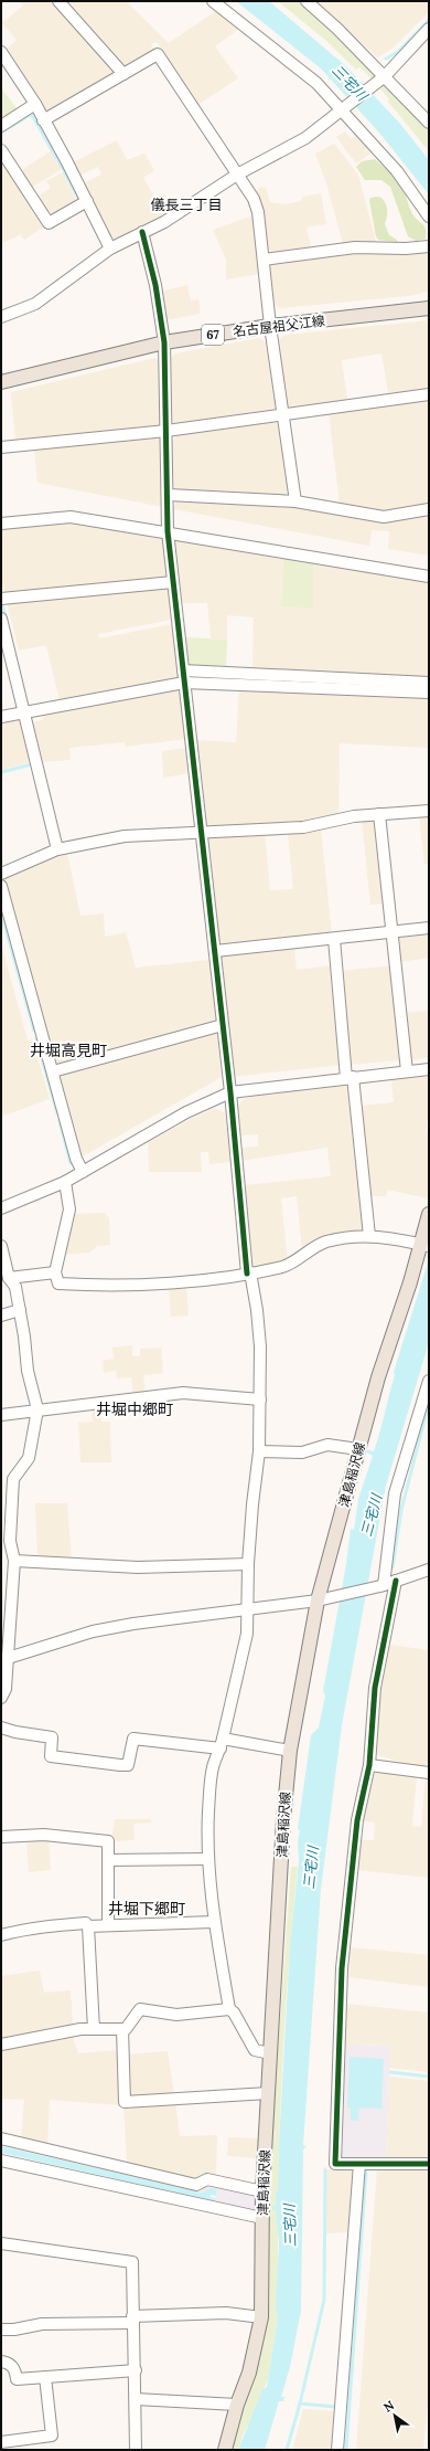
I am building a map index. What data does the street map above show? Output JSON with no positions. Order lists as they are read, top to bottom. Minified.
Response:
{"streets":{"main road":["名古屋祖父江線","67","津島稲沢線"]},"districts":["儀長三丁目","井堀高見町","井堀中郷町","井堀下郷町"],"water":["三宅川"],"north":"top left"}
